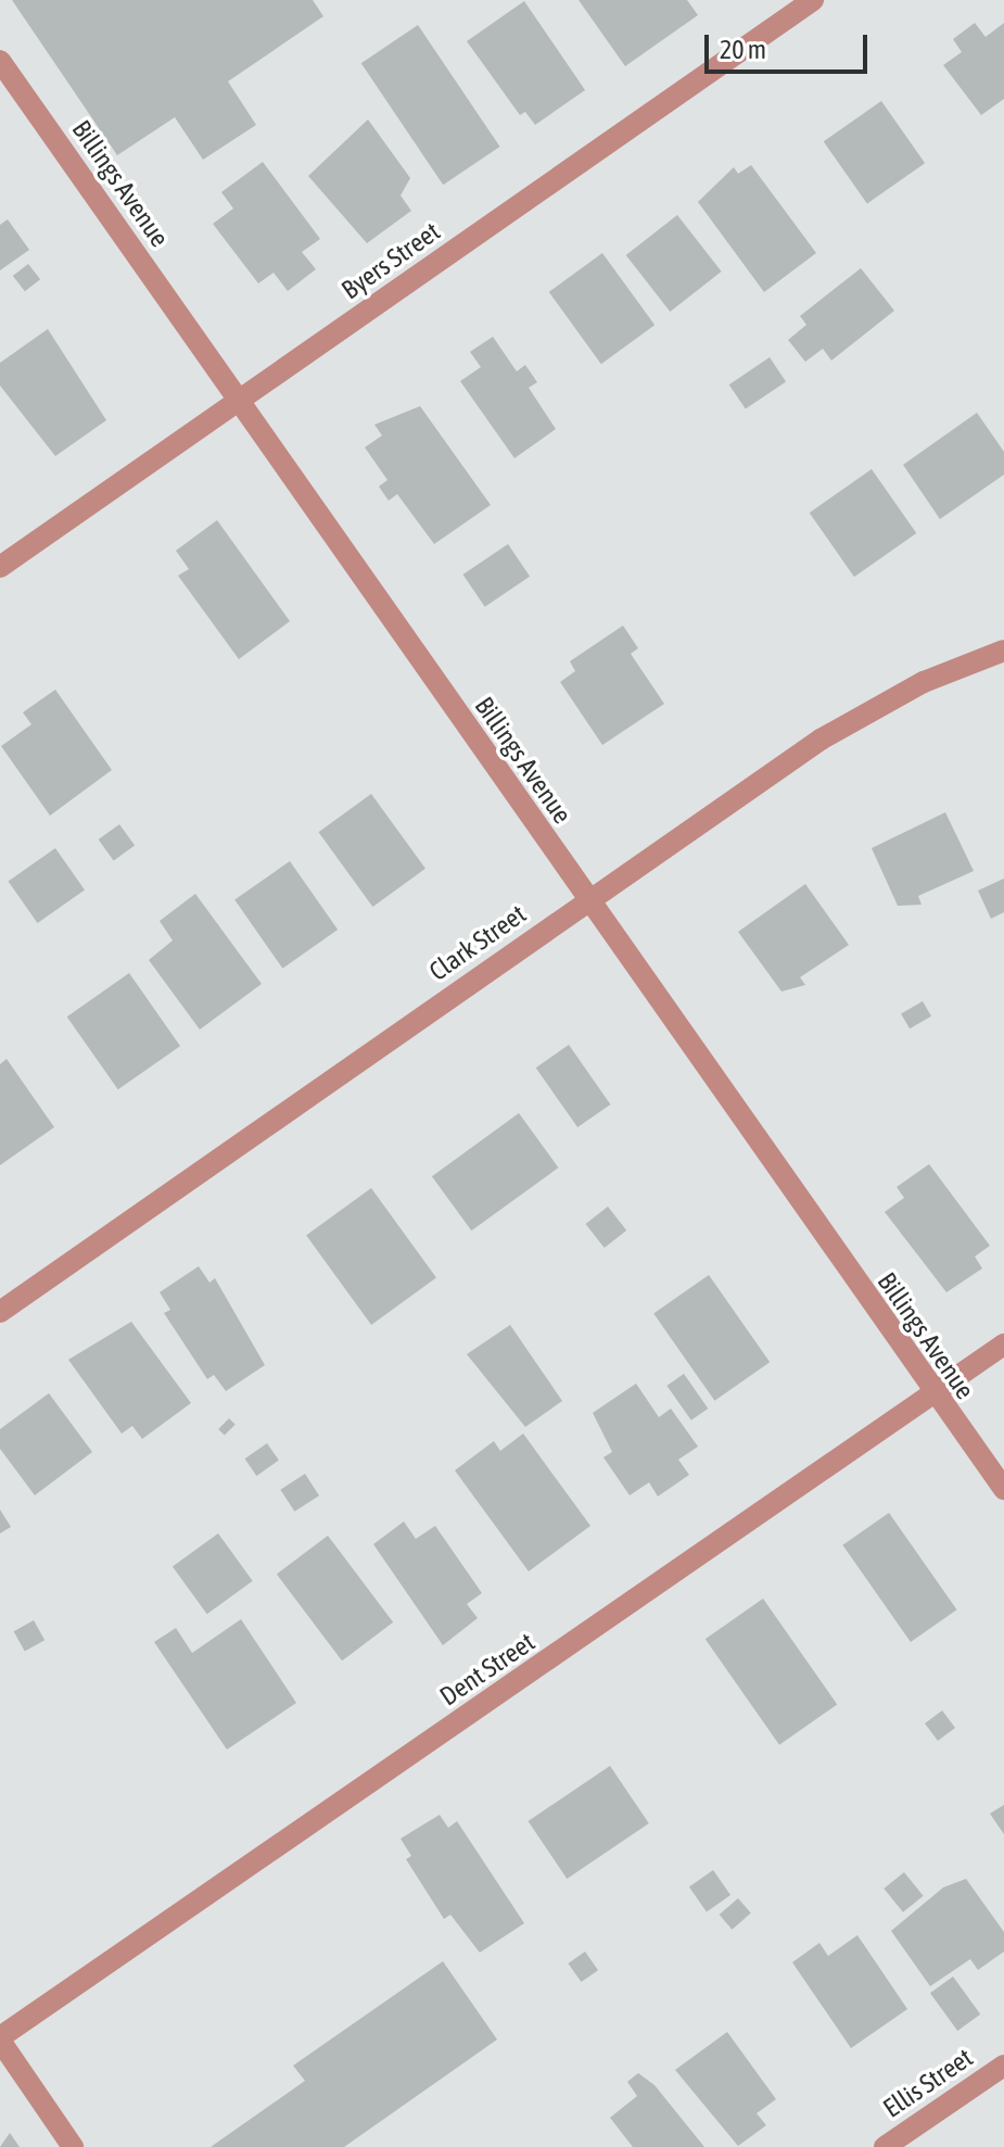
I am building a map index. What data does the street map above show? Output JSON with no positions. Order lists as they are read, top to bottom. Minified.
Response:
{"streets":{"street":["Billings Avenue","Byers Street","Clark Street","Dent Street","Ellis Street"]},"crossings":[["Billings Avenue","Byers Street"],["Billings Avenue","Clark Street"],["Billings Avenue","Dent Street"]],"scale_bar":"20 m"}
